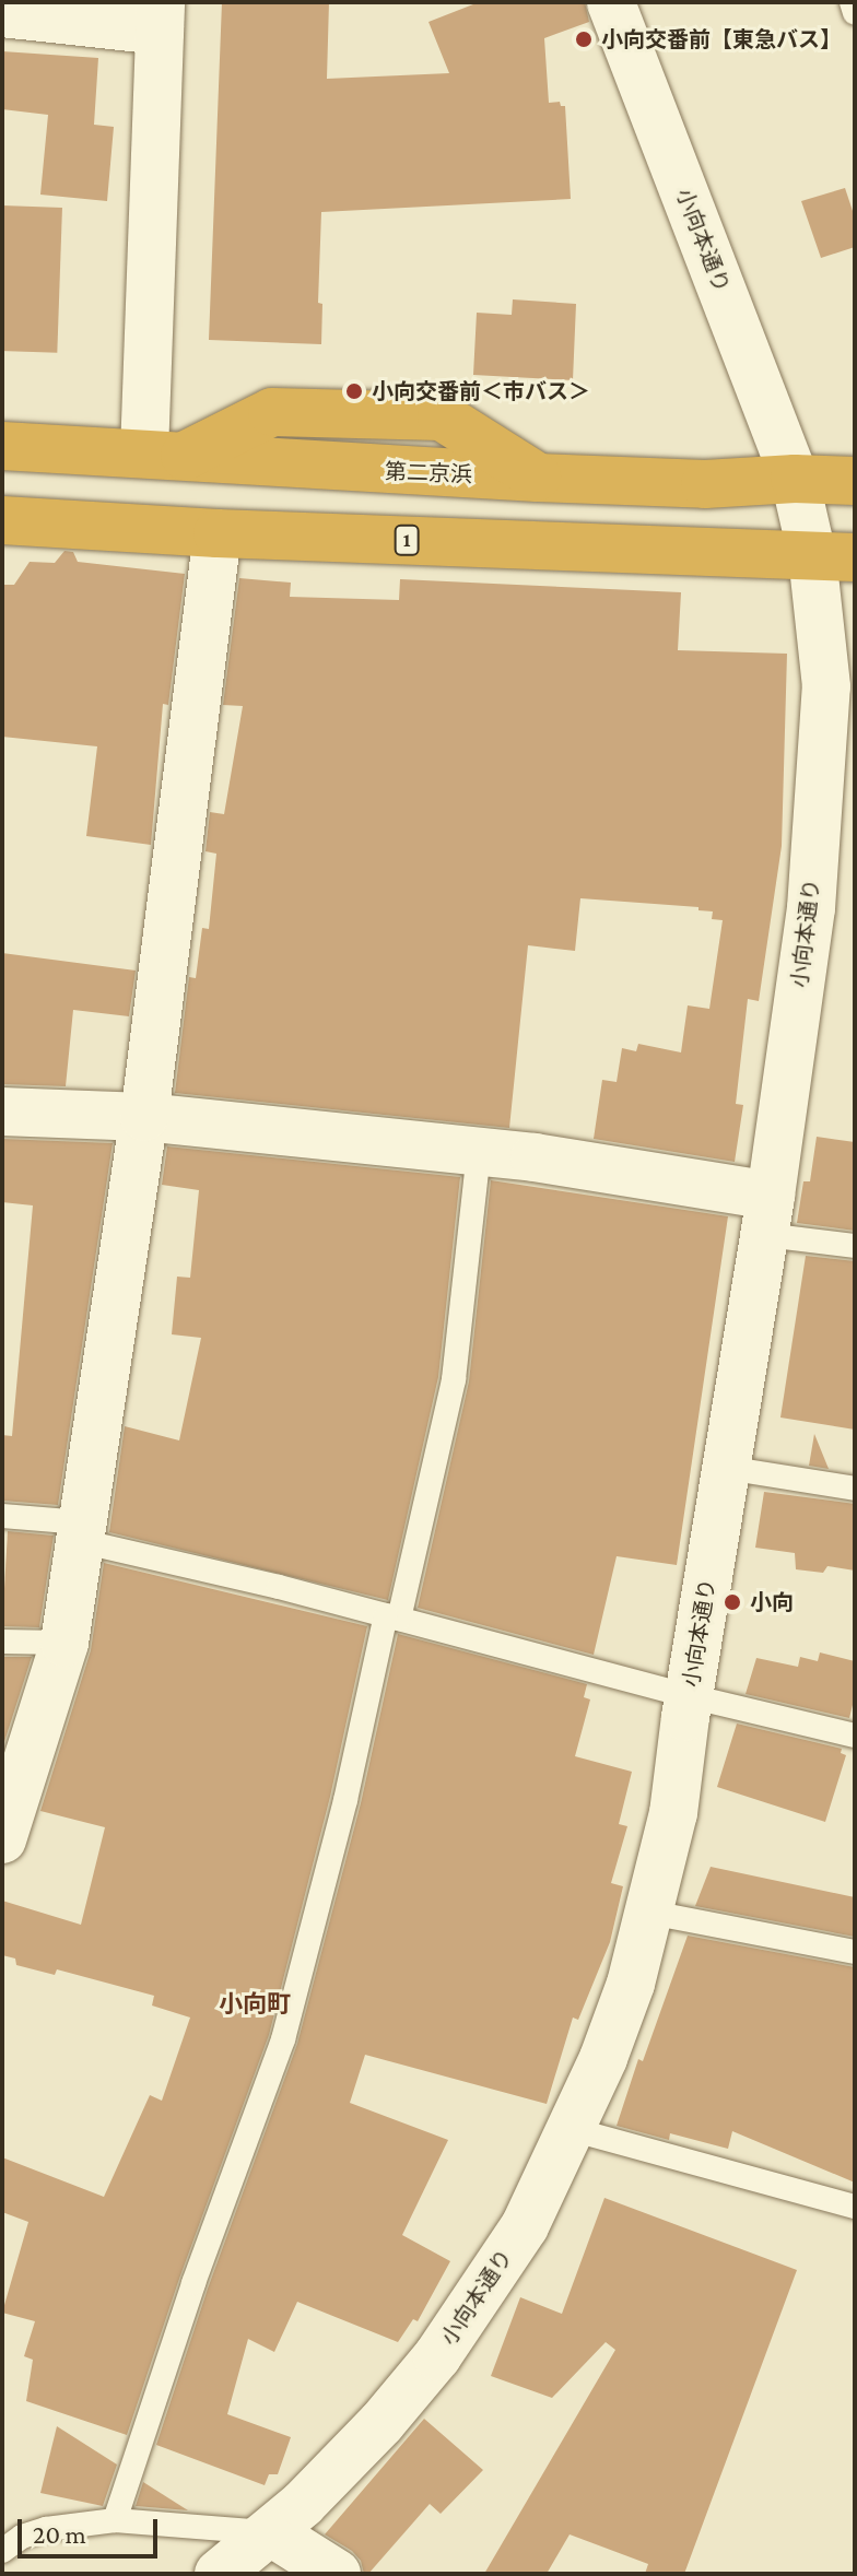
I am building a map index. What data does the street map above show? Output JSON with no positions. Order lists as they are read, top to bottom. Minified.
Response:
{"streets":{"highway":["第二京浜","1"],"street":["小向本通り"]},"crossings":[["小向本通り","第二京浜"],["小向本通り","1"]],"districts":["小向町"],"places":["小向交番前【東急バス】","小向交番前＜市バス＞","小向"],"scale_bar":"20 m"}
